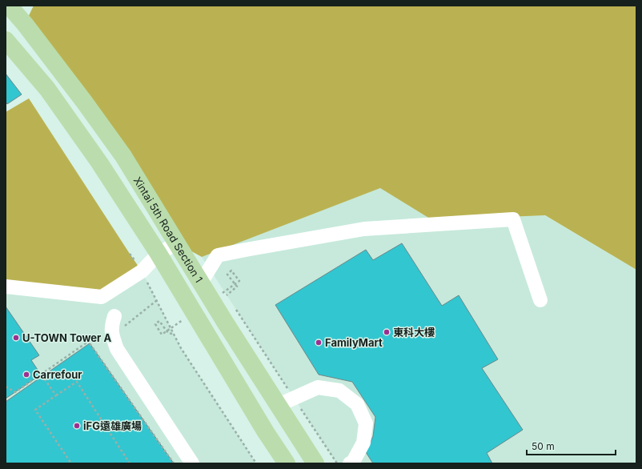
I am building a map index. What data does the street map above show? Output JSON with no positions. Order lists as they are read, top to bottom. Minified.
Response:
{"streets":{"main road":["Xintai 5th Road Section 1"]},"places":["東科大樓","U-TOWN Tower A","FamilyMart","Carrefour","iFG遠雄廣場"],"scale_bar":"50 m"}
